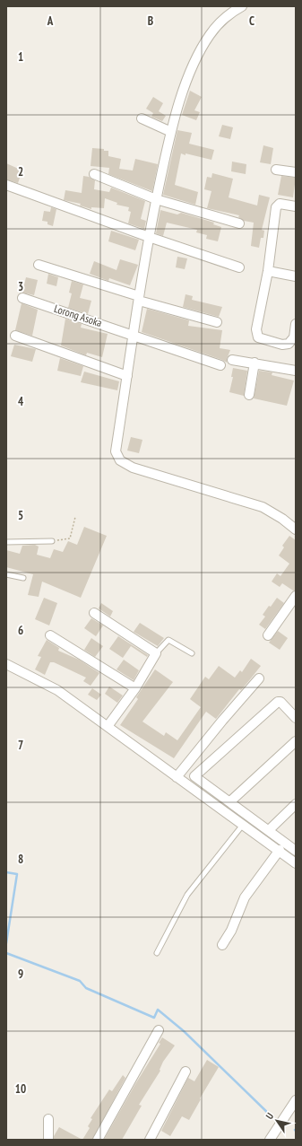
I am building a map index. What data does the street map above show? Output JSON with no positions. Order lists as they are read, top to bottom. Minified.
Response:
{"streets":{"street":["Lorong Asoka"]},"north":"top left","grid":{"columns":["A","B","C"],"rows":["1","2","3","4","5","6","7","8","9","10"]}}
